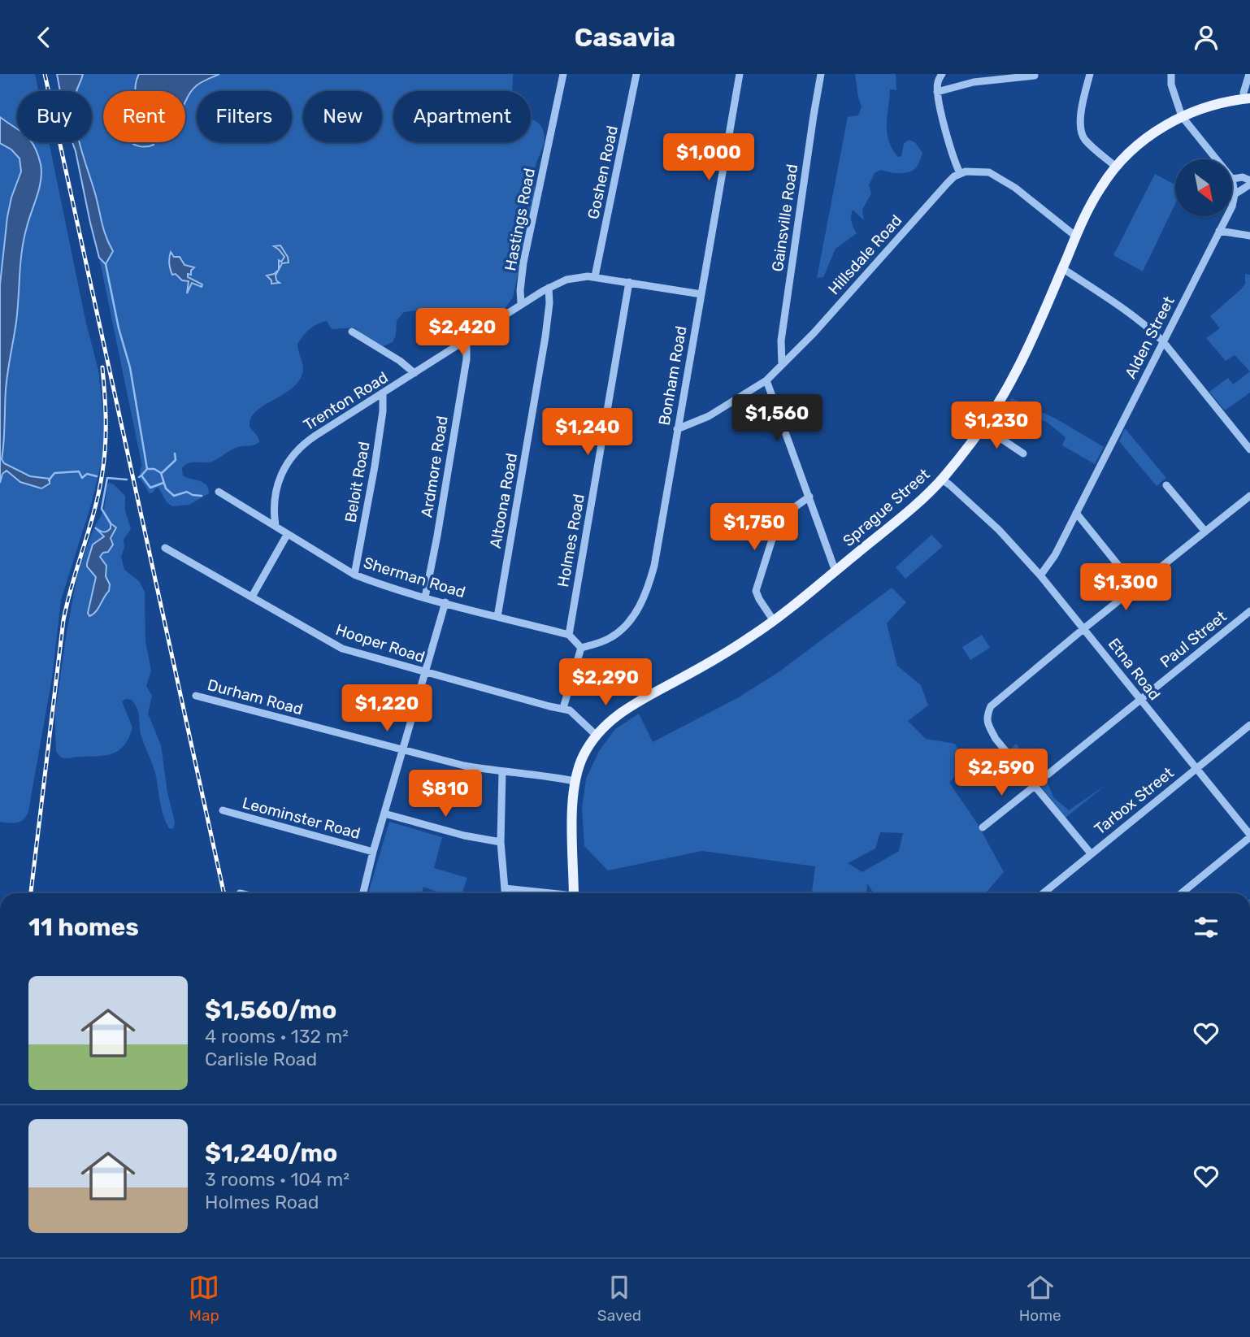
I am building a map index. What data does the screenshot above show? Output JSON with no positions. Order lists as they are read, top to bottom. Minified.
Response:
{"streets":{"main road":["Sprague Street"],"street":["Goshen Road","Gainsville Road","Hastings Road","Hillsdale Road","Alden Street","Bonham Road","Trenton Road","Ardmore Road","Beloit Road","Altoona Road","Holmes Road","Sherman Road","Paul Street","Hooper Road","Etna Road","Durham Road","Tarbox Street","Leominster Road"]},"crossings":[["Goshen Road","Trenton Road"],["Gainsville Road","Hillsdale Road"],["Hastings Road","Trenton Road"],["Hillsdale Road","Bonham Road"],["Alden Street","Sprague Street"],["Alden Street","Etna Road"],["Bonham Road","Trenton Road"],["Trenton Road","Ardmore Road"],["Trenton Road","Beloit Road"],["Trenton Road","Altoona Road"],["Trenton Road","Holmes Road"],["Trenton Road","Sherman Road"],["Ardmore Road","Sherman Road"],["Beloit Road","Sherman Road"],["Altoona Road","Sherman Road"],["Sprague Street","Hooper Road"],["Sprague Street","Etna Road"],["Sprague Street","Durham Road"],["Holmes Road","Sherman Road"],["Paul Street","Etna Road"],["Etna Road","Tarbox Street"]],"north":"bottom right","page":{"header":"Casavia","chip":["Buy","Rent","Filters","New","Apartment"],"price":["$1,000","$2,420","$1,560","$1,230","$1,240","$1,750","$1,300","$2,290","$1,220","$2,590","$810"],"heading":"11 homes","list":[{"name":"$1,560/mo","note":"4 rooms · 132 m² · Carlisle Road"},{"name":"$1,240/mo","note":"3 rooms · 104 m² · Holmes Road"}],"tabs":["Map","Saved","Home"]}}
